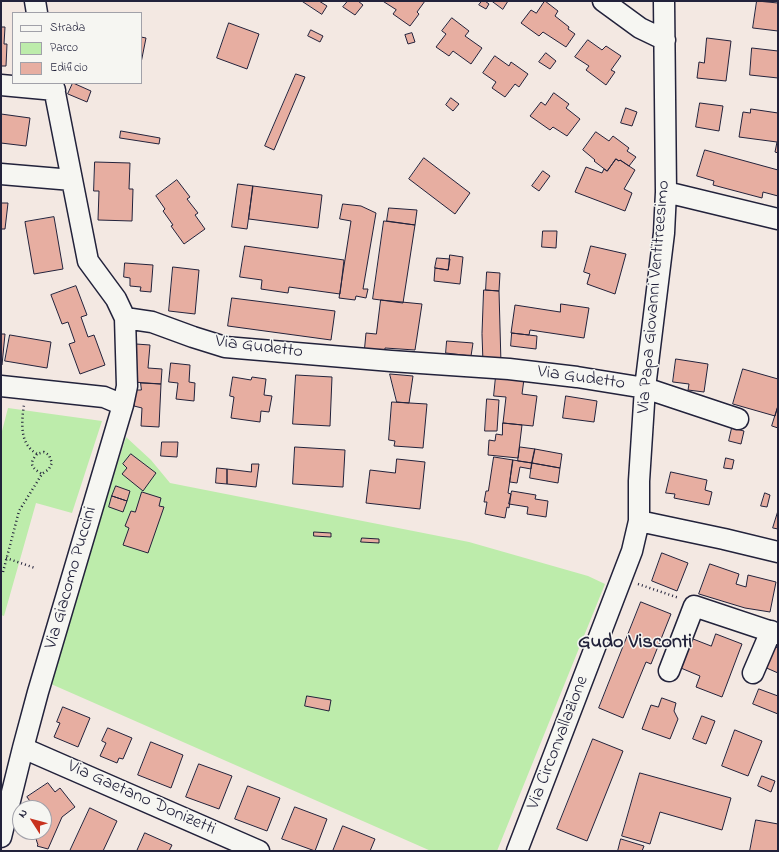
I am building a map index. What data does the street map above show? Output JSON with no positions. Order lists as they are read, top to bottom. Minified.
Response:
{"streets":{"street":["Via Papa Giovanni Ventitreesimo","Via Gudetto","Via Giacomo Puccini","Via Circonvallazione","Via Gaetano Donizetti"]},"crossings":[["Via Papa Giovanni Ventitreesimo","Via Gudetto"],["Via Papa Giovanni Ventitreesimo","Via Circonvallazione"],["Via Gudetto","Via Giacomo Puccini"],["Via Giacomo Puccini","Via Gaetano Donizetti"]],"districts":["Gudo Visconti"],"legend":["Strada","Parco","Edificio"],"north":"top left"}
